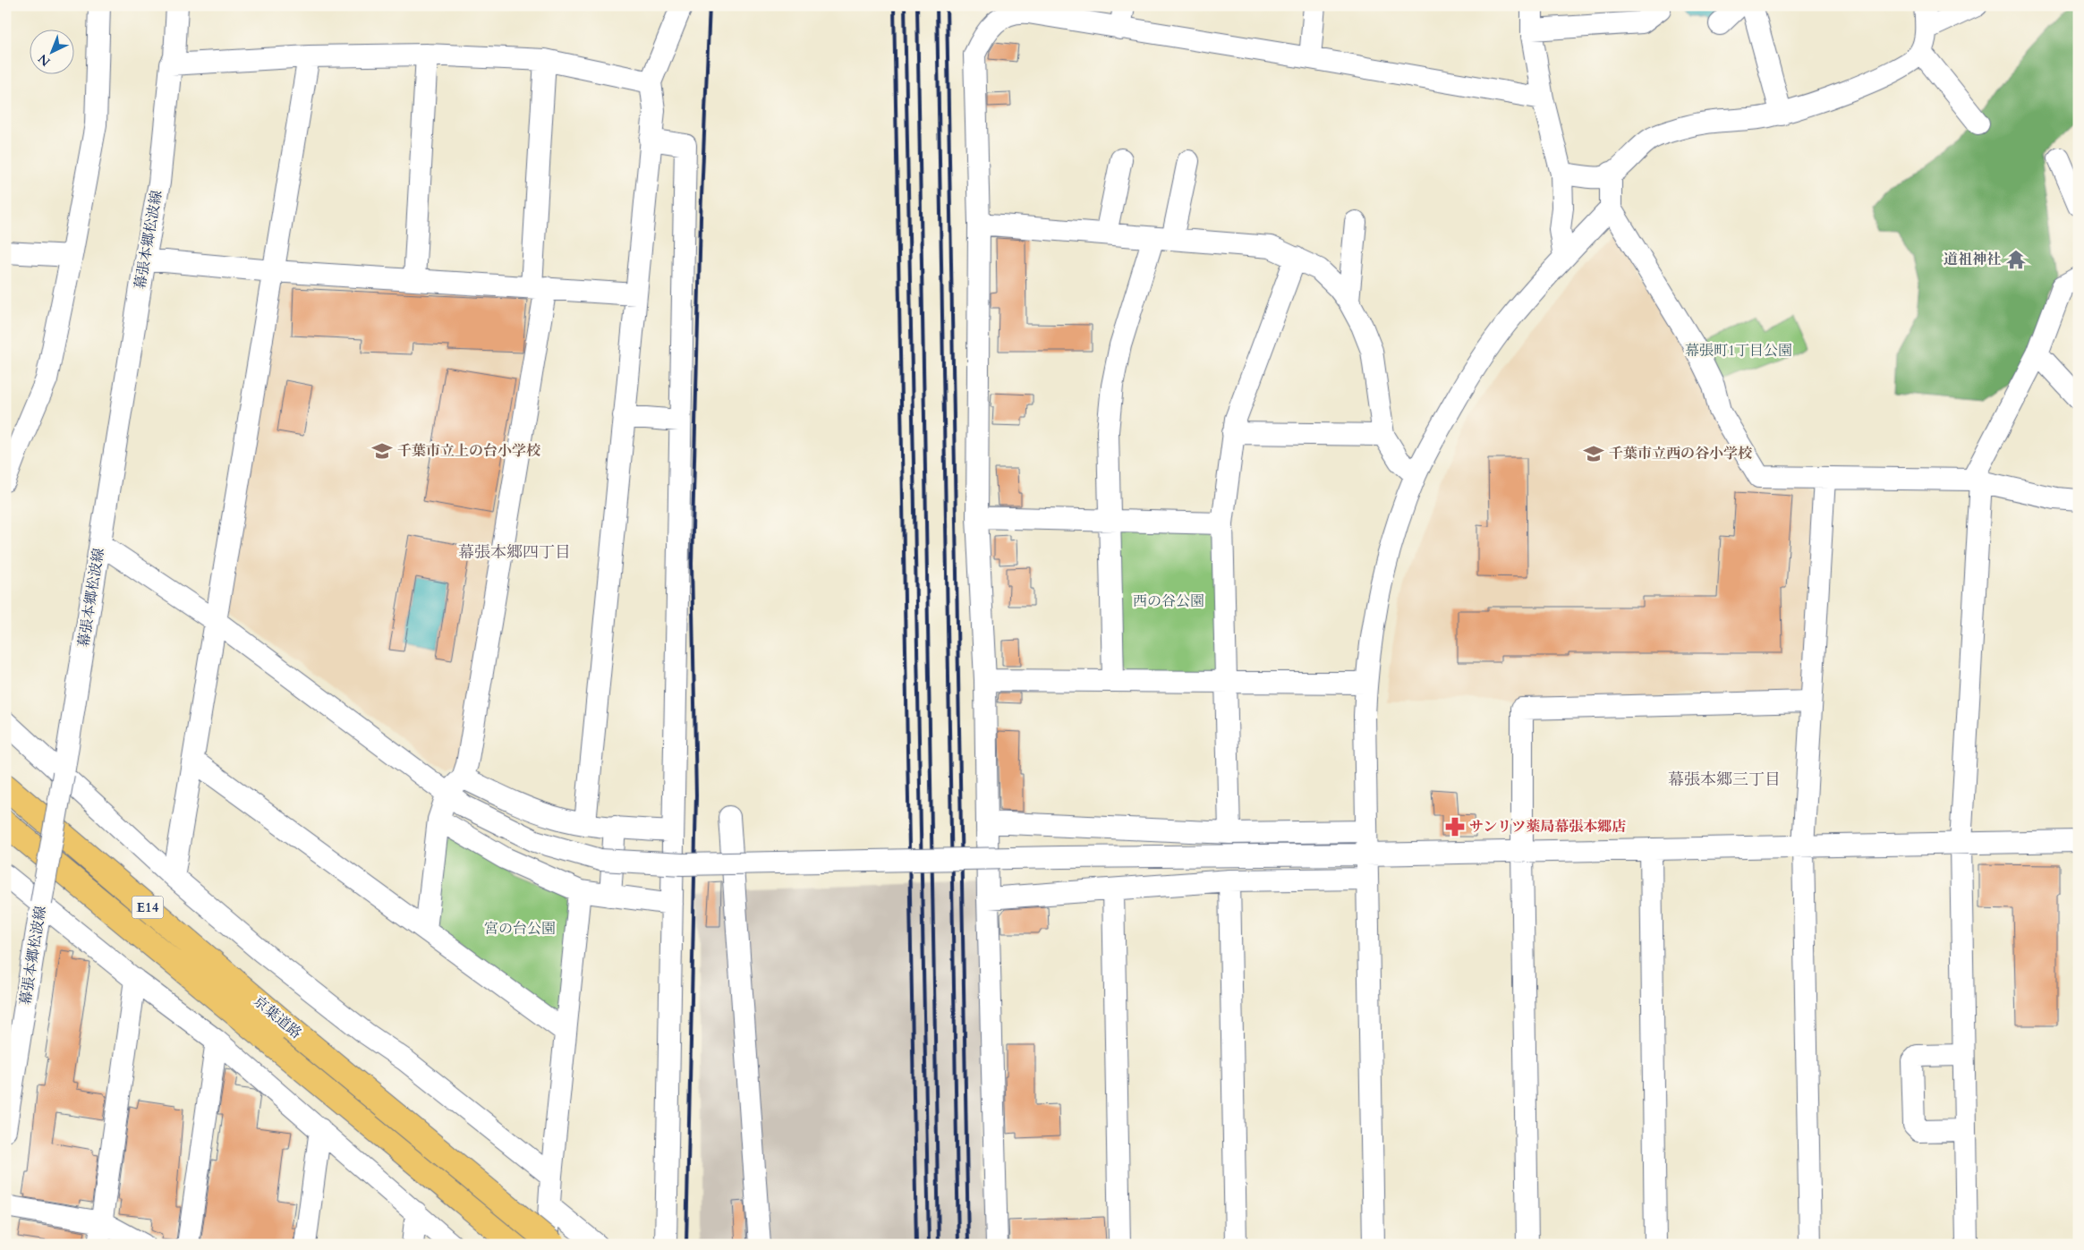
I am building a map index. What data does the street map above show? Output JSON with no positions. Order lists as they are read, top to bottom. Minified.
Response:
{"streets":{"highway":["E14","京葉道路"],"street":["幕張本郷松波線"]},"districts":["幕張本郷四丁目","幕張本郷三丁目"],"parks":["幕張町1丁目公園","西の谷公園","宮の台公園"],"places":{"temple":["道祖神社"],"school or university":["千葉市立上の台小学校","千葉市立西の谷小学校"],"pharmacy":["サンリツ薬局幕張本郷店"]},"north":"bottom left"}
